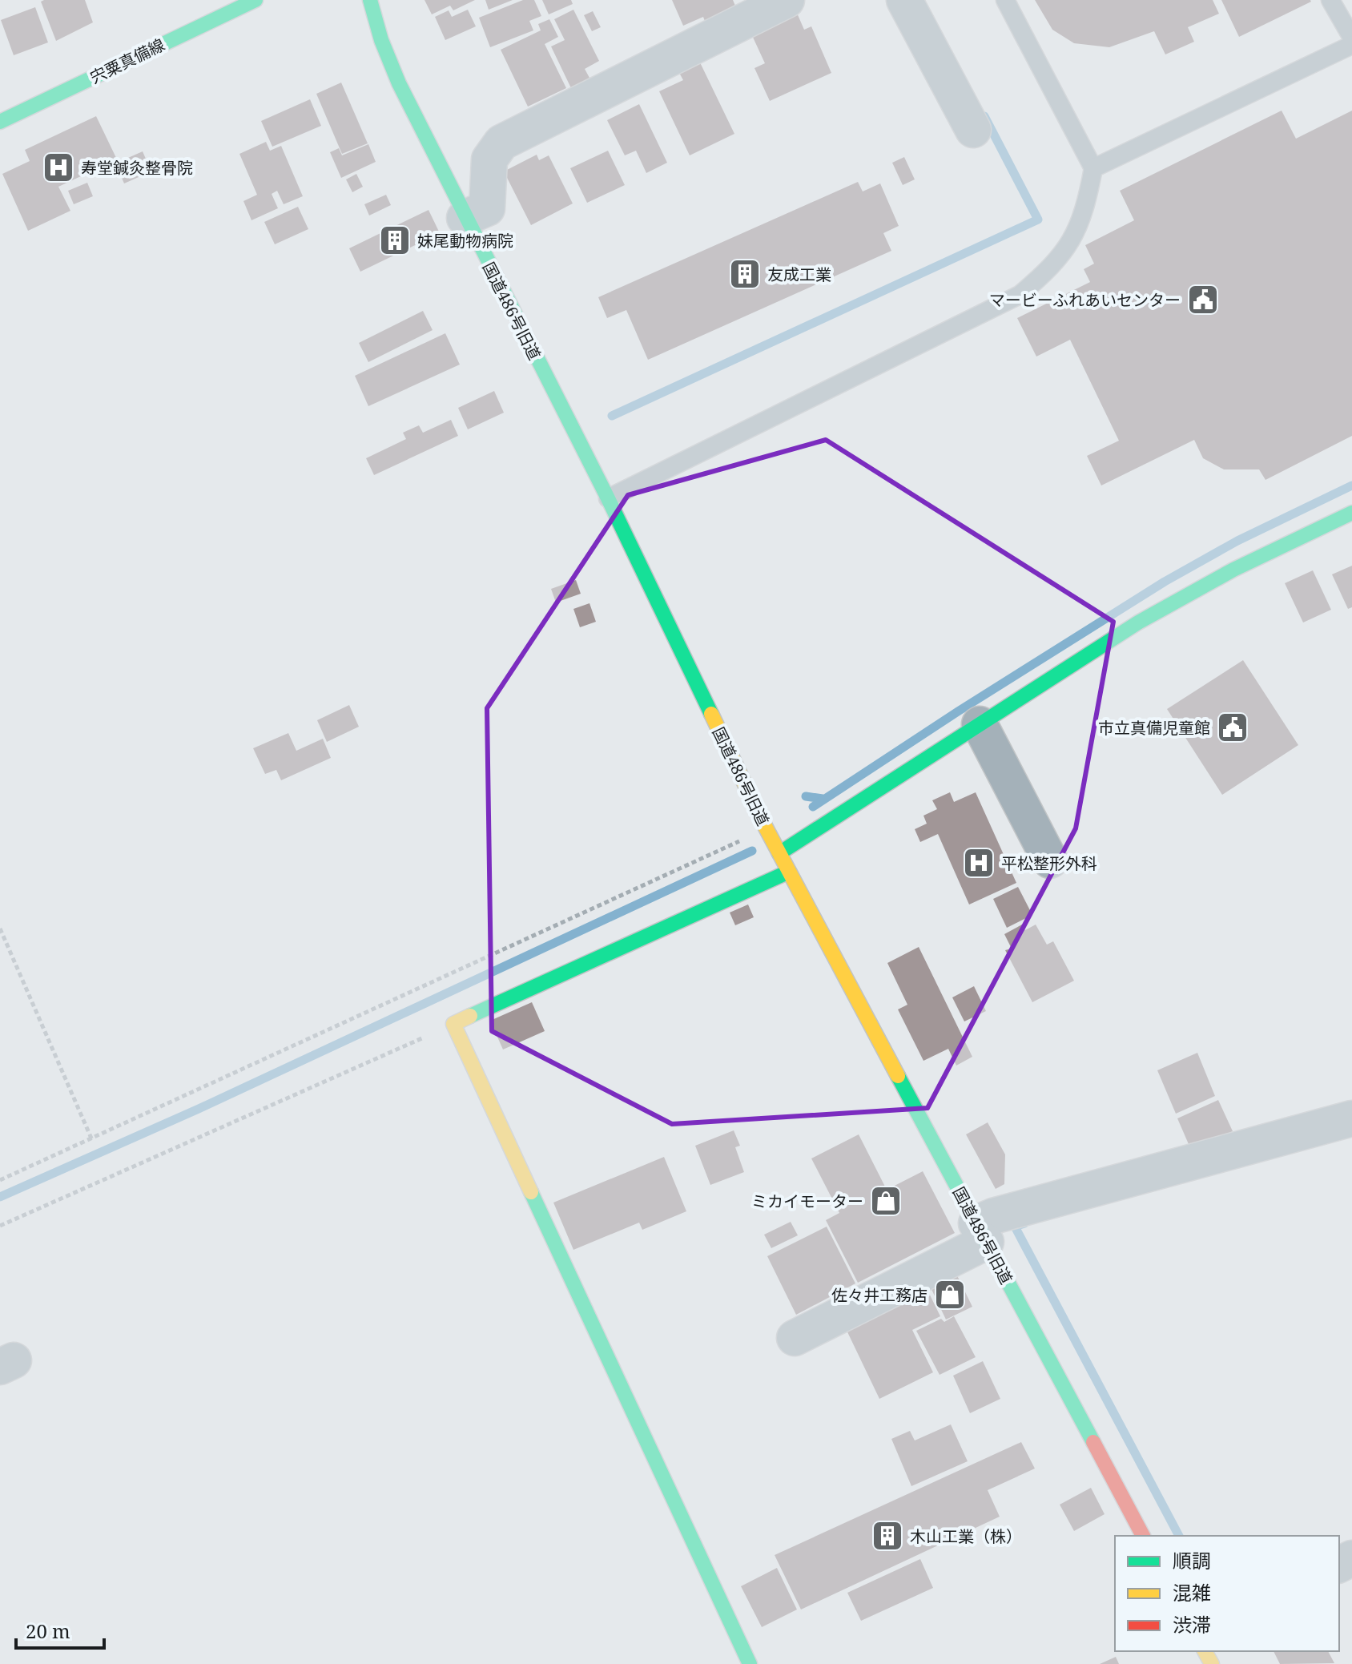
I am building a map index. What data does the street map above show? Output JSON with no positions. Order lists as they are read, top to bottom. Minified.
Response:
{"streets":{"street":["宍粟真備線","国道486号旧道"]},"places":{"hospital":["寿堂鍼灸整骨院","平松整形外科"],"building":["妹尾動物病院","友成工業","木山工業（株）"],"public building":["マービーふれあいセンター","市立真備児童館"],"shop":["ミカイモーター","佐々井工務店"]},"legend":["順調","混雑","渋滞"],"scale_bar":"20 m"}
